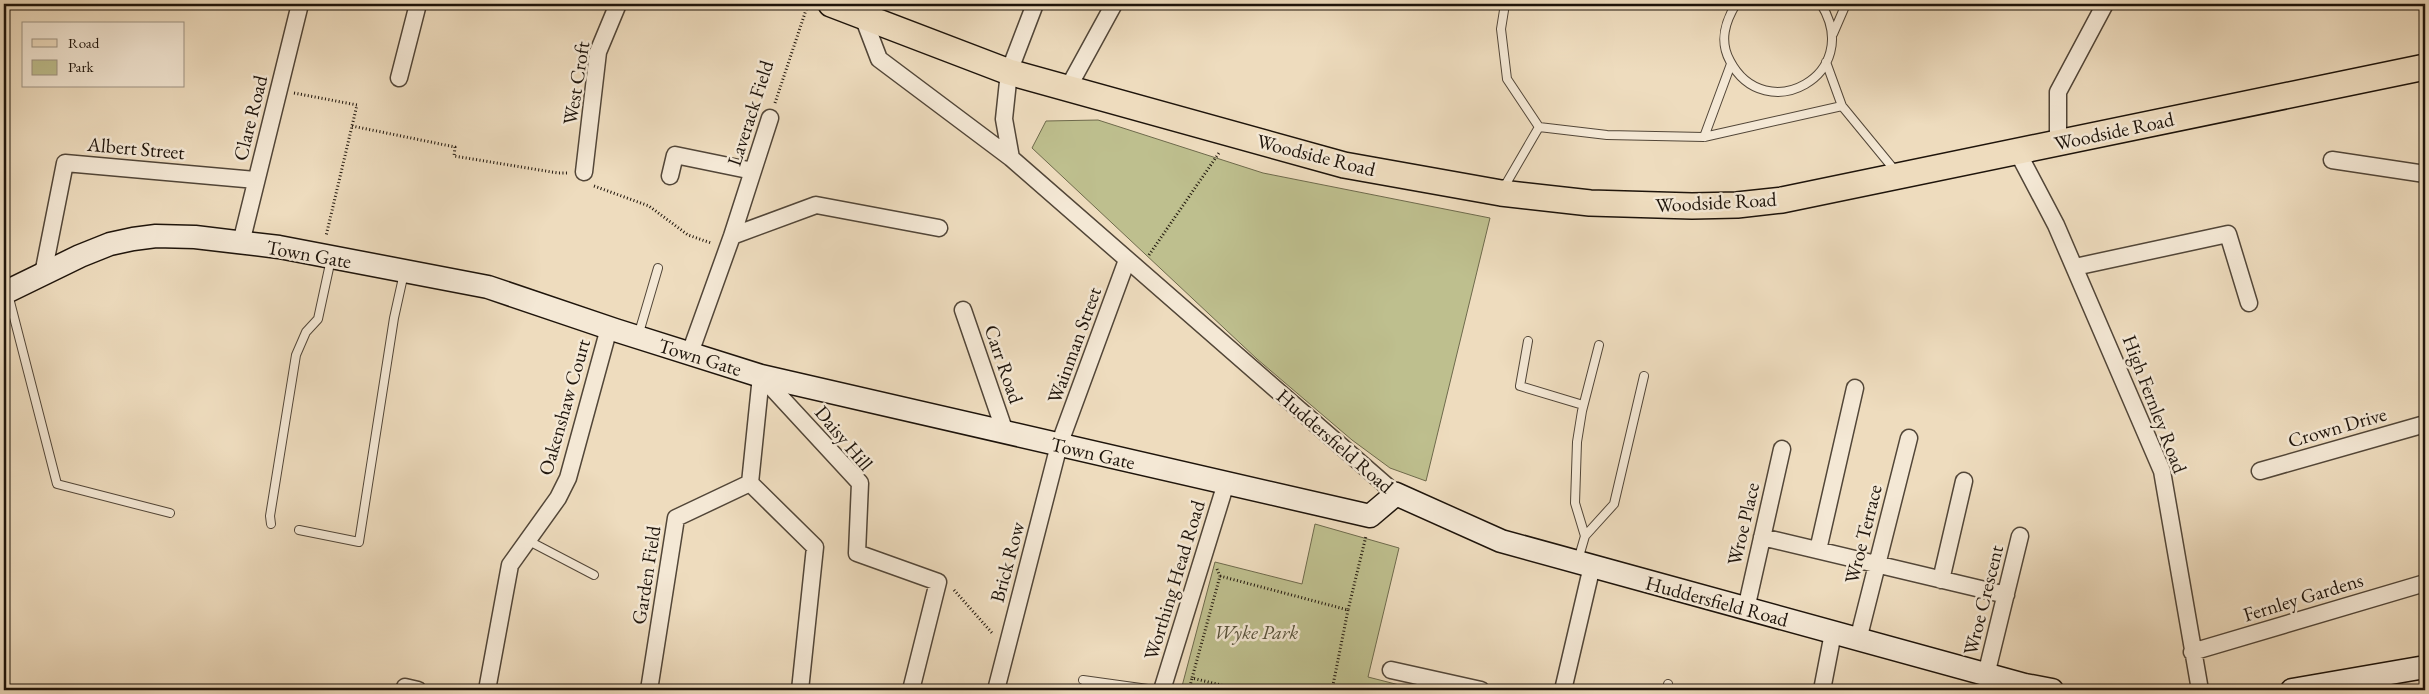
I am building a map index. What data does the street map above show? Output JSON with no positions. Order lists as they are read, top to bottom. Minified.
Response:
{"streets":{"main road":["Woodside Road","Town Gate","Huddersfield Road"],"street":["West Croft","Laverack Field","Clare Road","Albert Street","Wainman Street","Carr Road","High Fernley Road","Oakenshaw Court","Crown Drive","Daisy Hill","Wroe Place","Wroe Terrace","Brick Row","Garden Field","Worthing Head Road","Fernley Gardens","Wroe Crescent"]},"crossings":[["Laverack Field","Town Gate"],["Clare Road","Albert Street"],["Clare Road","Town Gate"],["Woodside Road","High Fernley Road"],["Albert Street","Town Gate"],["Town Gate","Wainman Street"],["Town Gate","Carr Road"],["Town Gate","Oakenshaw Court"],["Town Gate","Daisy Hill"],["Town Gate","Brick Row"],["Town Gate","Worthing Head Road"],["Wainman Street","Huddersfield Road"],["Wainman Street","Brick Row"],["High Fernley Road","Fernley Gardens"],["Huddersfield Road","Wroe Place"],["Huddersfield Road","Wroe Terrace"],["Huddersfield Road","Wroe Crescent"]],"parks":["Wyke Park"],"legend":["Road","Park"]}
